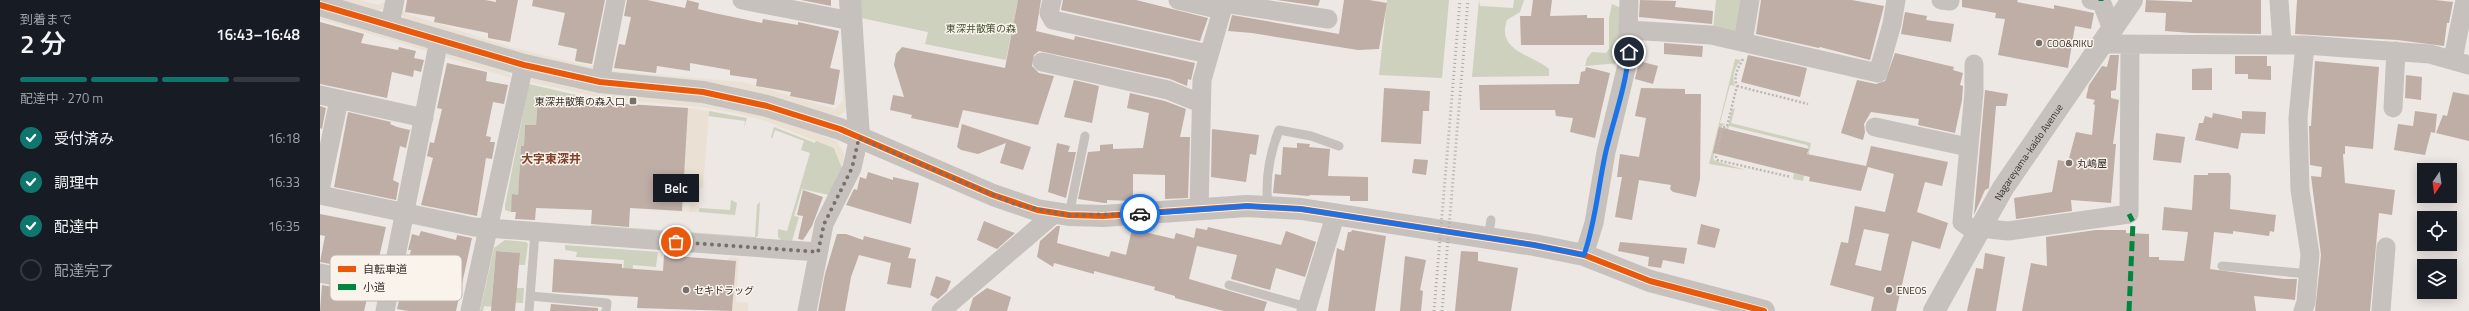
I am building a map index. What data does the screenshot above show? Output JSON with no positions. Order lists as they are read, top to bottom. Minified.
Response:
{"streets":{"street":["Nagareyama-kaido Avenue"]},"districts":["大字東深井"],"parks":["東深井散策の森"],"places":{"other":["COO&RIKU","丸嶋屋","Belc","セキドラッグ","ENEOS"],"transit":["東深井散策の森入口"]},"legend":["自転車道","小道"],"north":"bottom","page":{"heading":["2 分","到着まで","16:43–16:48"],"bar":"配達中 · 270 m","list":[["受付済み","16:18"],["調理中","16:33"],["配達中","16:35"],"配達完了"],"bubble":"Belc"}}
